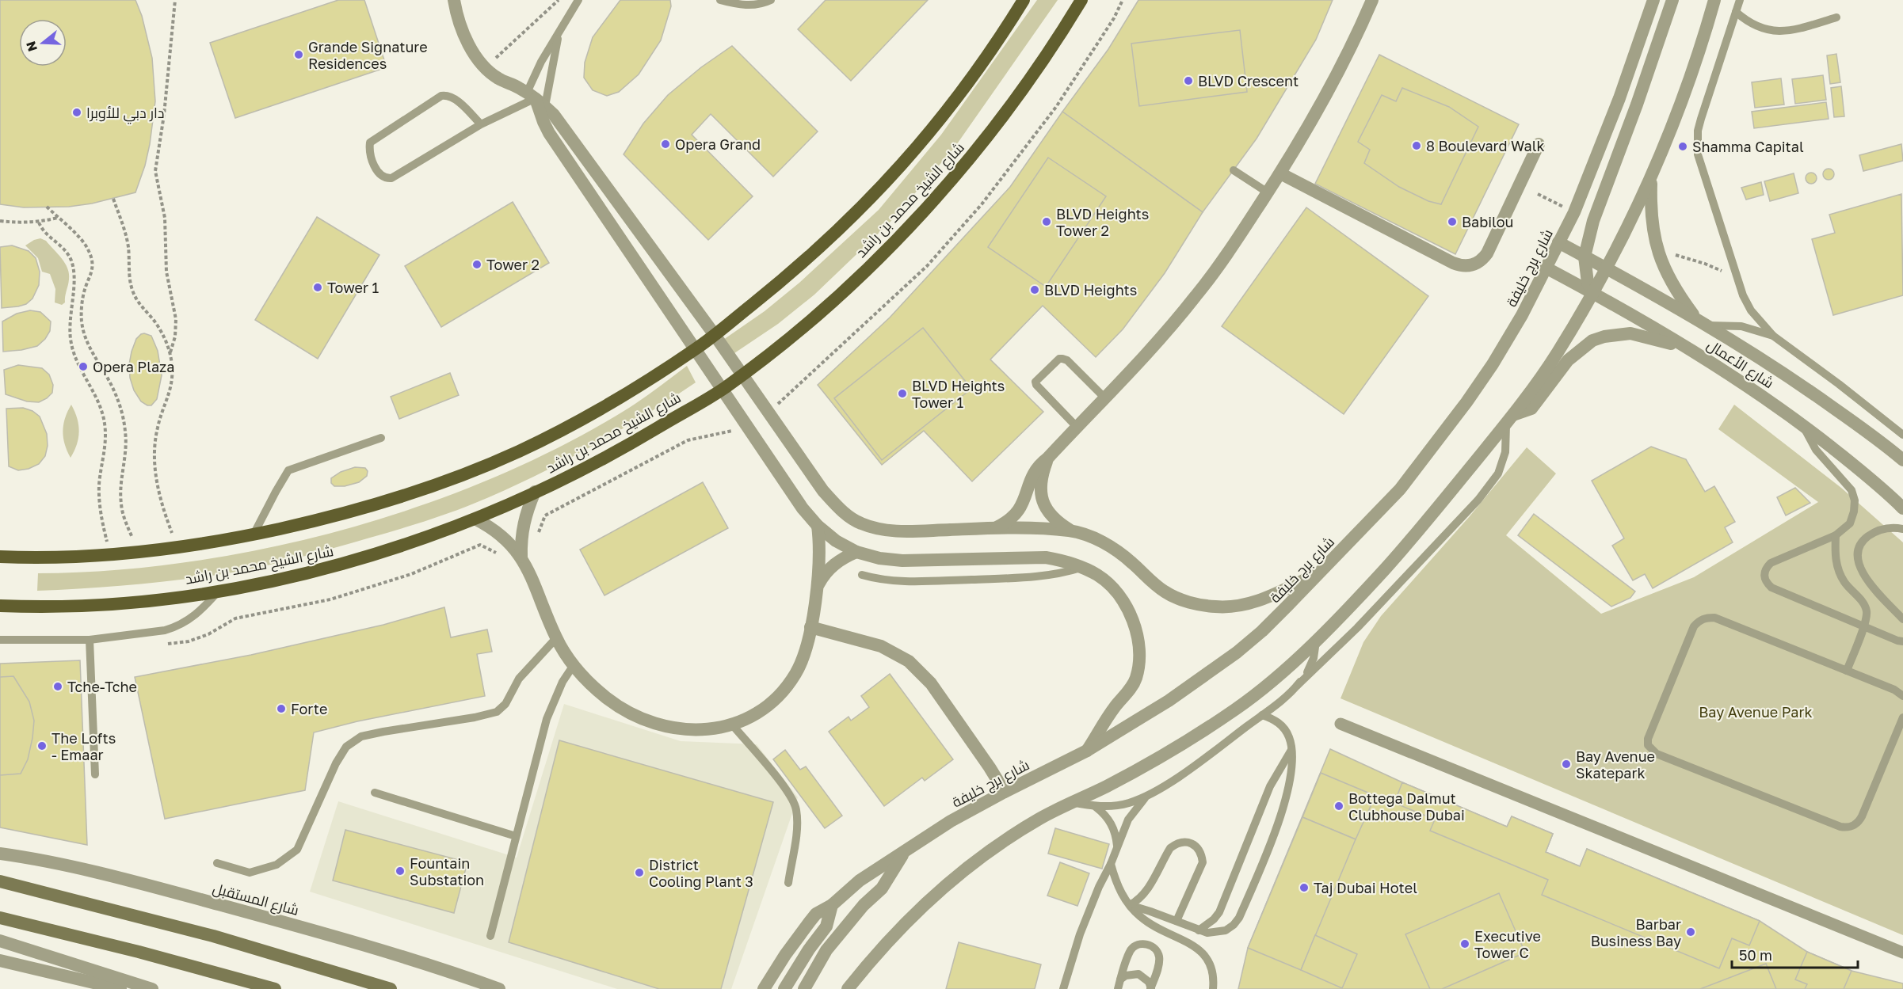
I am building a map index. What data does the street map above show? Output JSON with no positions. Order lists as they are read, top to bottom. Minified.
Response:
{"streets":{"main road":["شارع الشيخ محمد بن راشد"],"street":["شارع برج خليفة","شارع الأعمال","شارع المستقبل"]},"crossings":[["شارع برج خليفة","شارع الأعمال"]],"parks":["Bay Avenue Park"],"places":["Grande Signature Residences","BLVD Crescent","دار دبي للأوبرا","Opera Grand","8 Boulevard Walk","Shamma Capital","BLVD Heights Tower 2","Babilou","Tower 2","Tower 1","BLVD Heights","Opera Plaza","BLVD Heights Tower 1","Tche-Tche","Forte","The Lofts - Emaar","Bay Avenue Skatepark","Bottega Dalmut Clubhouse Dubai","Fountain Substation","District Cooling Plant 3","Taj Dubai Hotel","Barbar Business Bay","Executive Tower C"],"scale_bar":"50 m","north":"left"}
